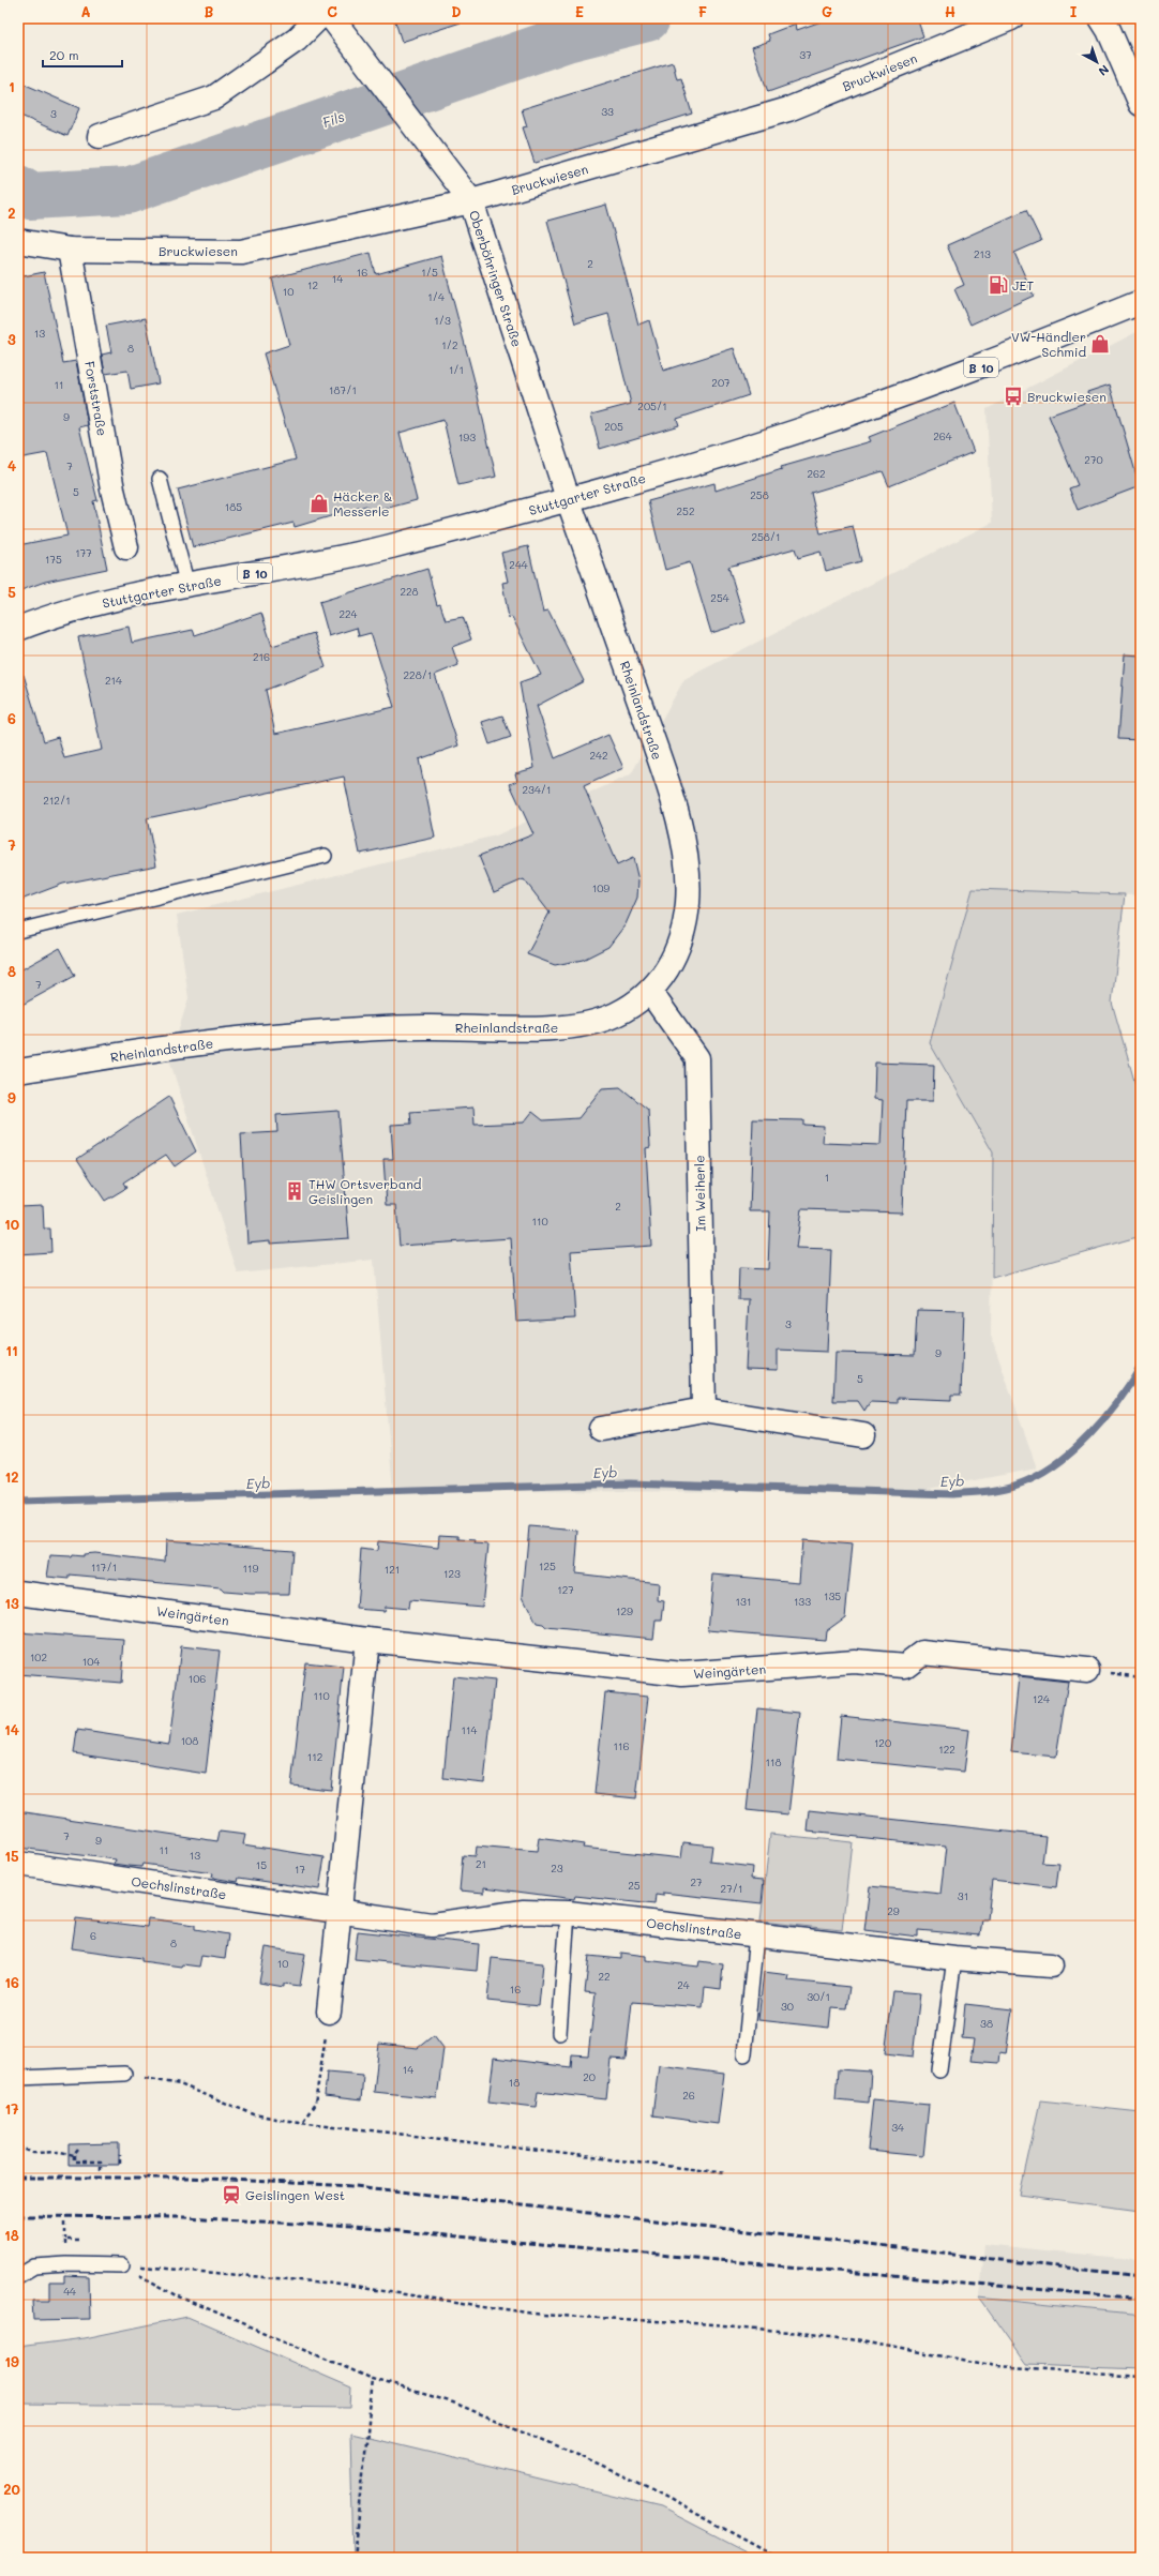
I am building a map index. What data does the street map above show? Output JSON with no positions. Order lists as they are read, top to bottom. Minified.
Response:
{"streets":{"street":["Bruckwiesen","Oberböhringer Straße","B 10","Forststraße","Stuttgarter Straße","Rheinlandstraße","Im Weiherle","Weingärten","Oechslinstraße"]},"crossings":[["Bruckwiesen","Oberböhringer Straße"],["Bruckwiesen","Forststraße"],["Oberböhringer Straße","Stuttgarter Straße"],["Oberböhringer Straße","Rheinlandstraße"],["Stuttgarter Straße","Rheinlandstraße"],["Rheinlandstraße","Im Weiherle"]],"water":["Fils","Eyb"],"places":{"fuel station":["JET"],"shop":["VW-Händler Schmid","Häcker & Messerle"],"bus stop":["Bruckwiesen"],"building":["THW Ortsverband Geislingen"],"station":["Geislingen West"]},"house_numbers":["37","33","3","213","2","16","1/5","14","12","10","1/4","1/3","13","1/2","8","1/1","207","11","187/1","205/1","9","205","264","193","270","7","262","5","258","185","252","258/1","177","175","244","228","254","224","216","228/1","214","242","234/1","212/1","109","7","1","2","110","3","9","5","125","117/1","119","121","123","127","135","131","133","129","102","104","106","110","124","114","108","120","116","122","112","118","7","9","11","13","21","15","23","17","27","25","27/1","31","29","6","8","10","22","24","16","30/1","30","38","14","20","18","26","34","44"],"scale_bar":"20 m","north":"bottom right","grid":{"columns":["A","B","C","D","E","F","G","H","I"],"rows":["1","2","3","4","5","6","7","8","9","10","11","12","13","14","15","16","17","18","19","20"]}}
